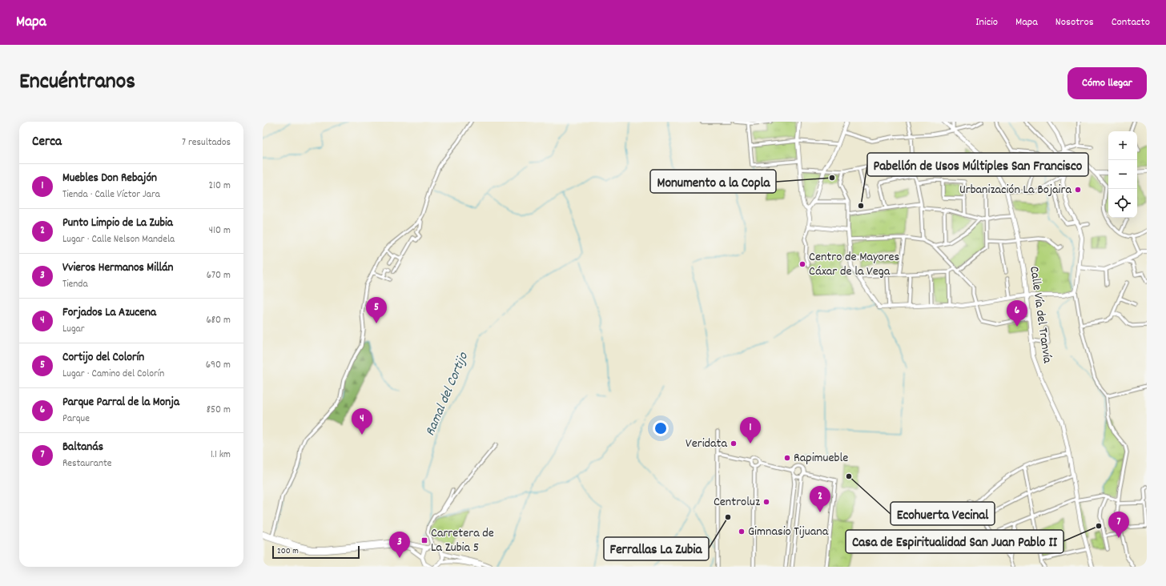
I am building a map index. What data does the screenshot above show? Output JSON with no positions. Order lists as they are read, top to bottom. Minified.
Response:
{"streets":{"street":["Calle Vía del Tranvía"]},"water":["Ramal del Cortijo"],"places":{"other":["Monumento a la Copla","Urbanización La Bojaira","Pabellón de Usos Múltiples San Francisco","Centro de Mayores Cáxar de la Vega","Veridata","Rapimueble","Ecohuerta Vecinal","Centroluz","Ferrallas La Zubia","Casa de Espiritualidad San Juan Pablo II","Gimnasio Tijuana"],"transit":["Carretera de La Zubia 5"]},"scale_bar":"200 m","page":{"header":"Mapa","nav":["Inicio","Mapa","Nosotros","Contacto"],"title":"Encuéntranos","buttons":"Cómo llegar","heading":["Cerca","7 resultados"],"map_buttons":["+","−"],"list":[{"mark":"1","name":"Muebles Don Rebajón","note":"Tienda · Calle Víctor Jara","value":"210 m"},{"mark":"2","name":"Punto Limpio de La Zubia","note":"Lugar · Calle Nelson Mandela","value":"410 m"},{"mark":"3","name":"Vvieros Hermanos Millán","note":"Tienda","value":"670 m"},{"mark":"4","name":"Forjados La Azucena","note":"Lugar","value":"680 m"},{"mark":"5","name":"Cortijo del Colorín","note":"Lugar · Camino del Colorín","value":"690 m"},{"mark":"6","name":"Parque Parral de la Monja","note":"Parque","value":"850 m"},{"mark":"7","name":"Baltanás","note":"Restaurante","value":"1.1 km"}],"pins":["5","6","4","1","2","7","3"],"scale":"200 m"}}
